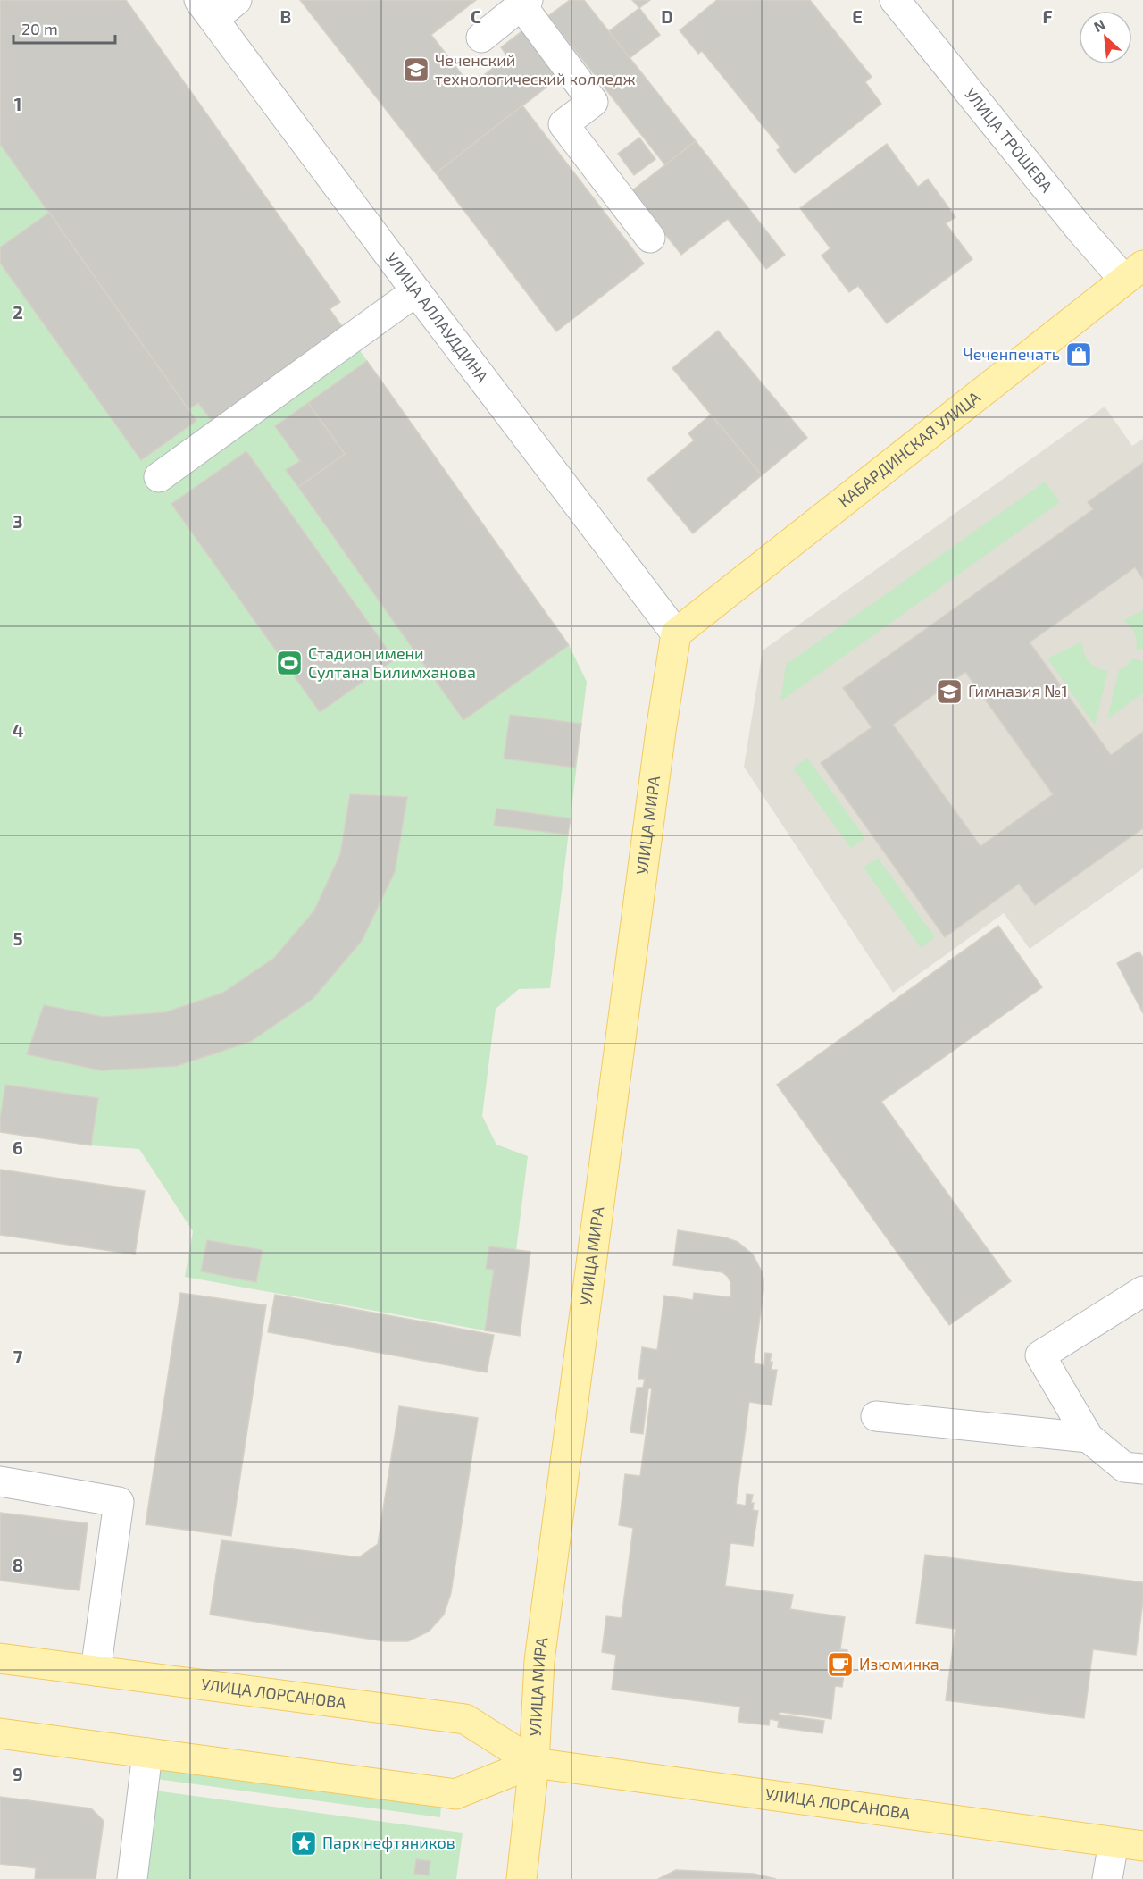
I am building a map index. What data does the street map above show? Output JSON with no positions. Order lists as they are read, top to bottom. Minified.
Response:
{"streets":{"main road":["КАБАРДИНСКАЯ УЛИЦА","УЛИЦА МИРА","УЛИЦА ЛОРСАНОВА"],"street":["УЛИЦА ТРОШЕВА","УЛИЦА АЛЛАУДДИНА"]},"crossings":[["УЛИЦА ТРОШЕВА","КАБАРДИНСКАЯ УЛИЦА"],["УЛИЦА АЛЛАУДДИНА","КАБАРДИНСКАЯ УЛИЦА"],["УЛИЦА АЛЛАУДДИНА","УЛИЦА МИРА"],["КАБАРДИНСКАЯ УЛИЦА","УЛИЦА МИРА"],["УЛИЦА МИРА","УЛИЦА ЛОРСАНОВА"]],"places":{"school or university":["Чеченский технологический колледж","Гимназия №1"],"shop":["Чеченпечать"],"sports":["Стадион имени Султана Билимханова"],"cafe":["Изюминка"],"place":["Парк нефтяников"]},"scale_bar":"20 m","north":"top left","grid":{"columns":["B","C","D","E","F"],"rows":["1","2","3","4","5","6","7","8","9"]}}
